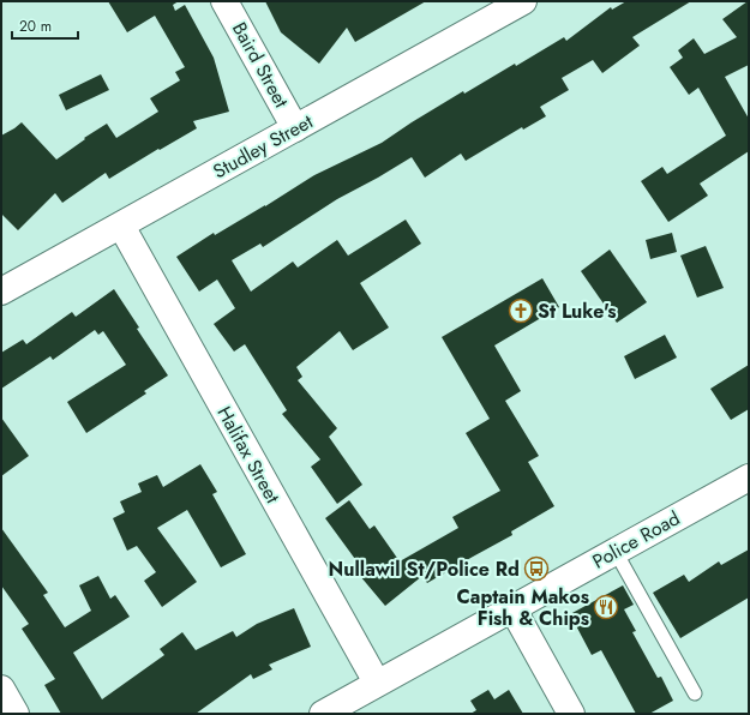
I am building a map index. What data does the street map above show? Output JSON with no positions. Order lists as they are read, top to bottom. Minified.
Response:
{"streets":{"street":["Baird Street","Studley Street","Halifax Street","Police Road"]},"crossings":[["Baird Street","Studley Street"],["Studley Street","Halifax Street"],["Halifax Street","Police Road"]],"places":{"church":["St Luke's"],"bus stop":["Nullawil St/Police Rd"],"restaurant":["Captain Makos Fish & Chips"]},"scale_bar":"20 m"}
